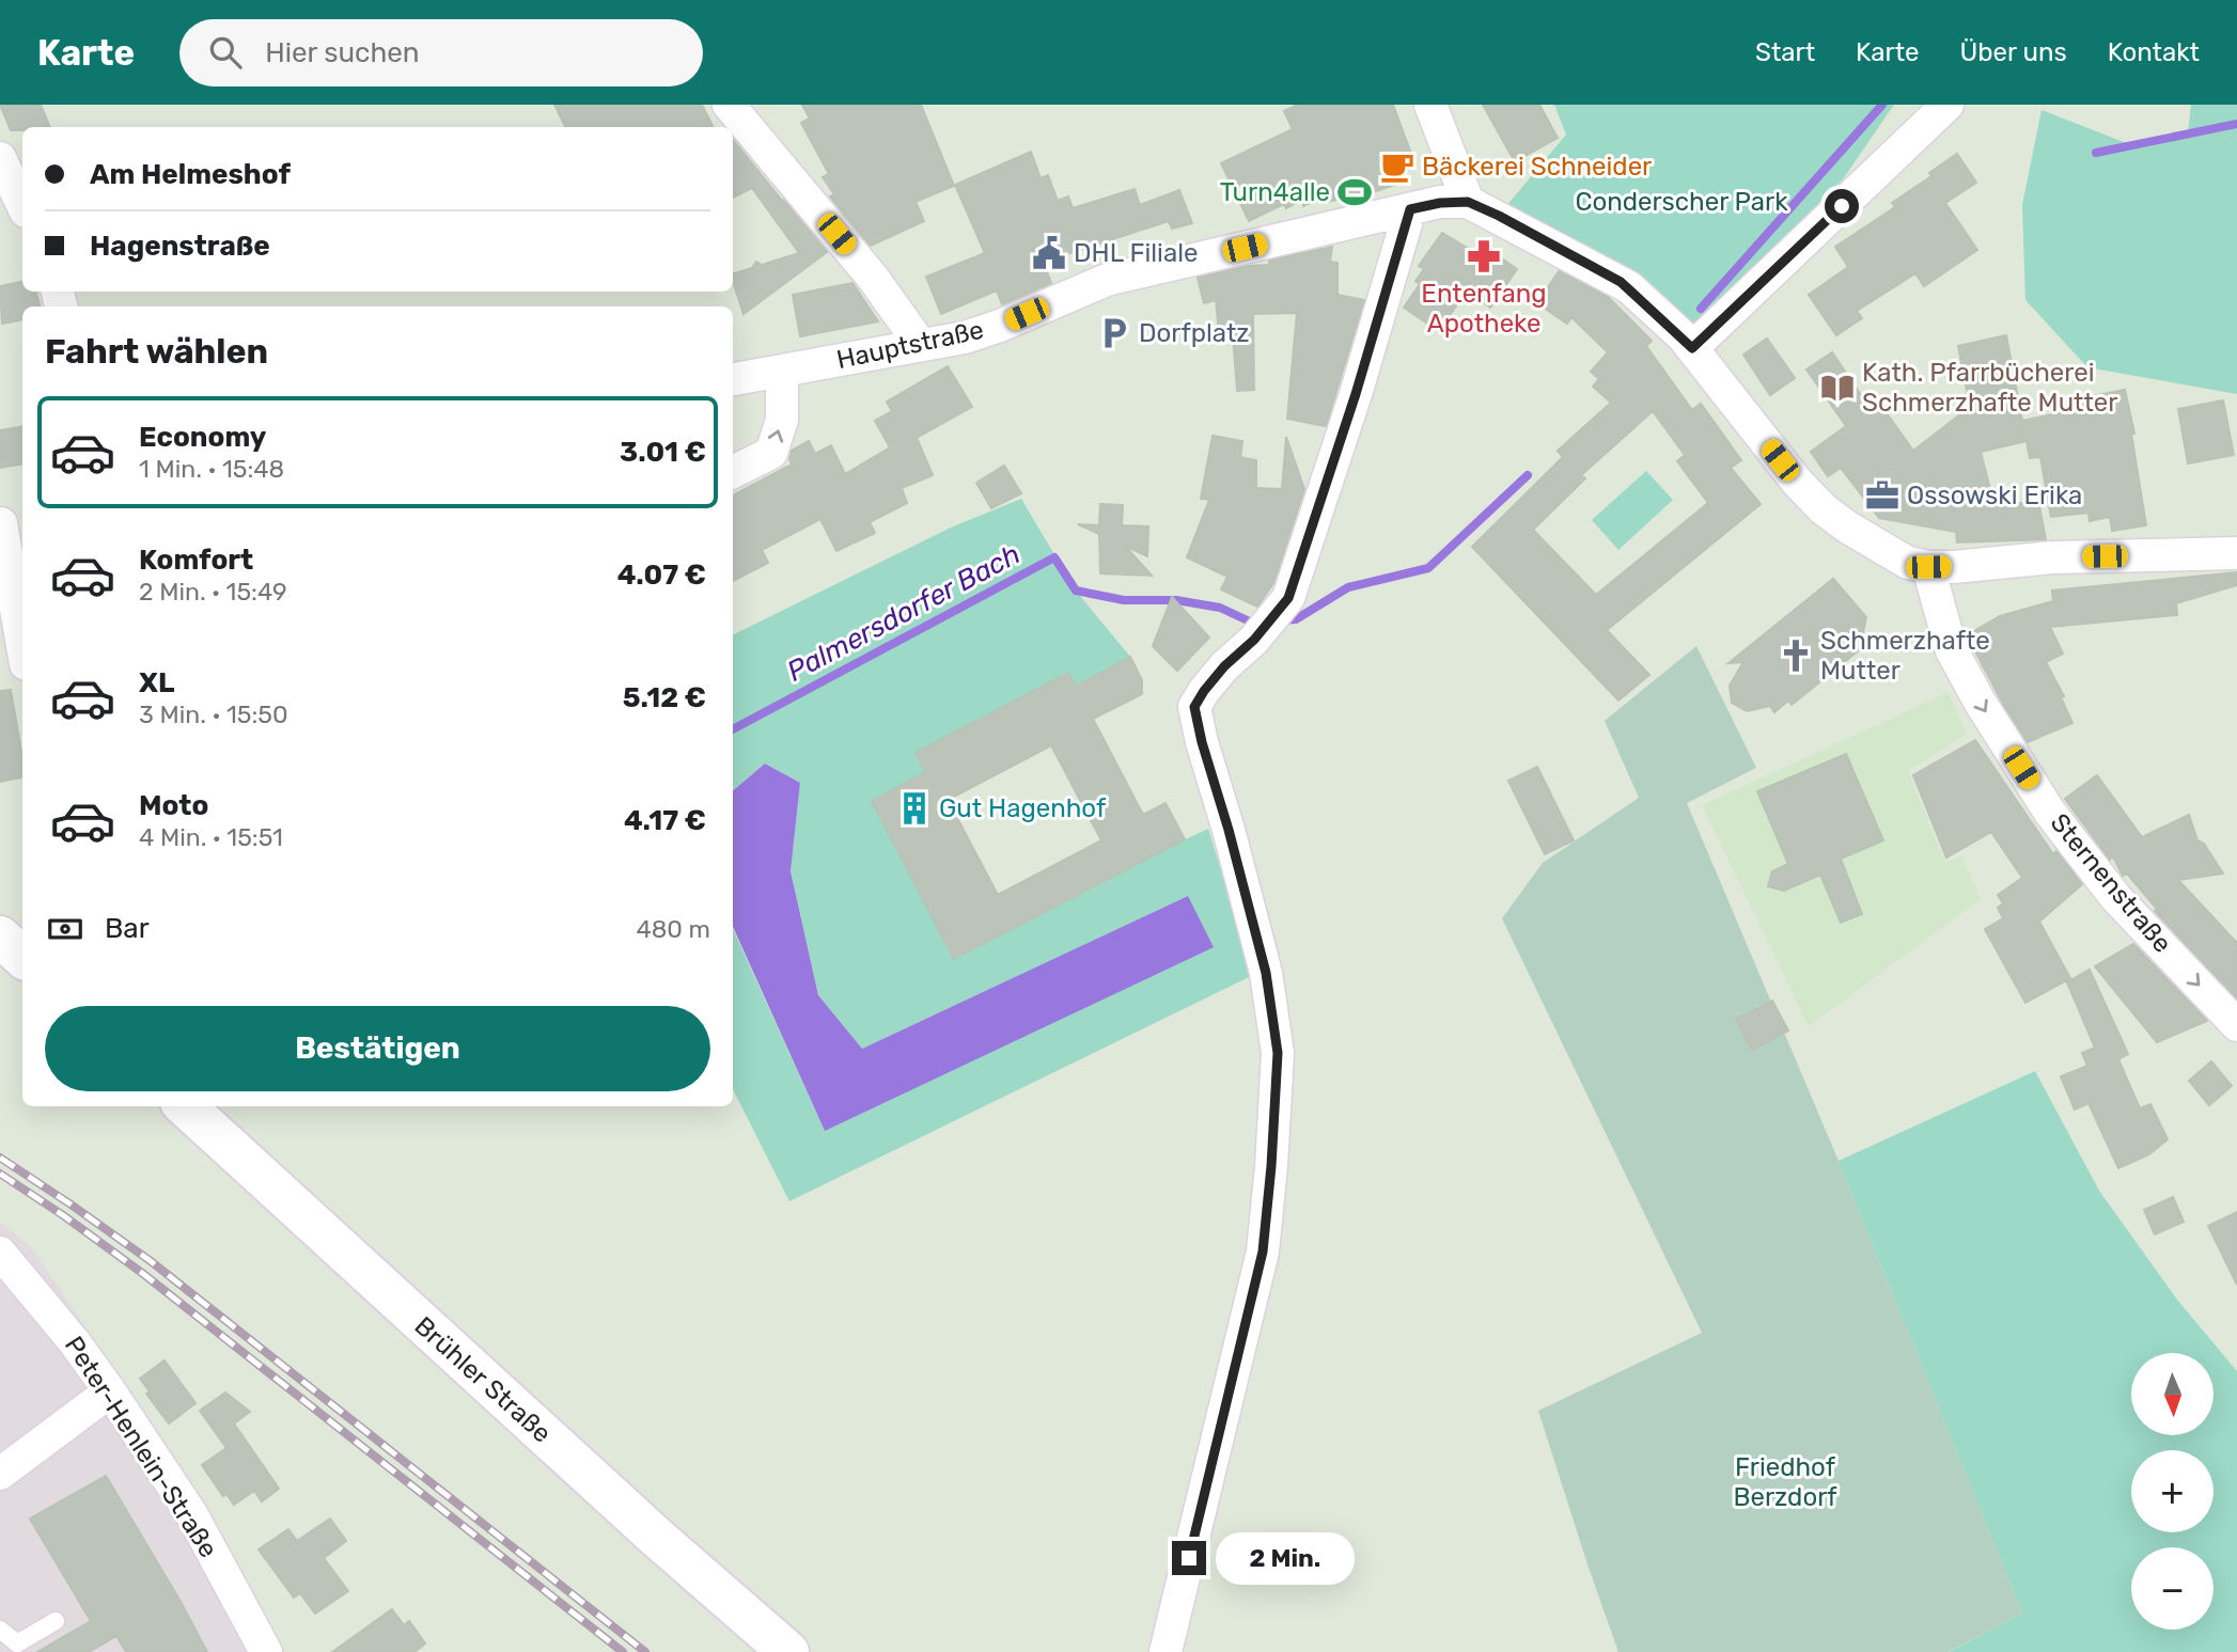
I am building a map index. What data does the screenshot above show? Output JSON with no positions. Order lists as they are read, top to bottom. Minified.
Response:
{"streets":{"main road":["Brühler Straße"],"street":["Hauptstraße","Sternenstraße","Peter-Henlein-Straße"]},"one_way":["Sternenstraße"],"water":["Palmersdorfer Bach"],"parks":["Conderscher Park","Friedhof Berzdorf"],"places":{"cafe":["Bäckerei Schneider"],"sports":["Turn4alle"],"public building":["DHL Filiale"],"pharmacy":["Entenfang Apotheke"],"parking":["Dorfplatz"],"library":["Kath. Pfarrbücherei Schmerzhafte Mutter"],"office":["Ossowski Erika"],"church":["Schmerzhafte Mutter"],"building":["Gut Hagenhof"]},"north":"bottom","page":{"header":"Karte","search":"Hier suchen","nav":["Start","Karte","Über uns","Kontakt"],"banner":["Am Helmeshof","Hagenstraße"],"heading":"Fahrt wählen","list":[{"name":"Economy","note":"1 Min. · 15:48","value":"3.01 €"},{"name":"Komfort","note":"2 Min. · 15:49","value":"4.07 €"},{"name":"XL","note":"3 Min. · 15:50","value":"5.12 €"},{"name":"Moto","note":"4 Min. · 15:51","value":"4.17 €"}],"pay":["Bar","480 m"],"buttons":"Bestätigen","map_buttons":["+","−"],"bubble":"2 Min."}}
